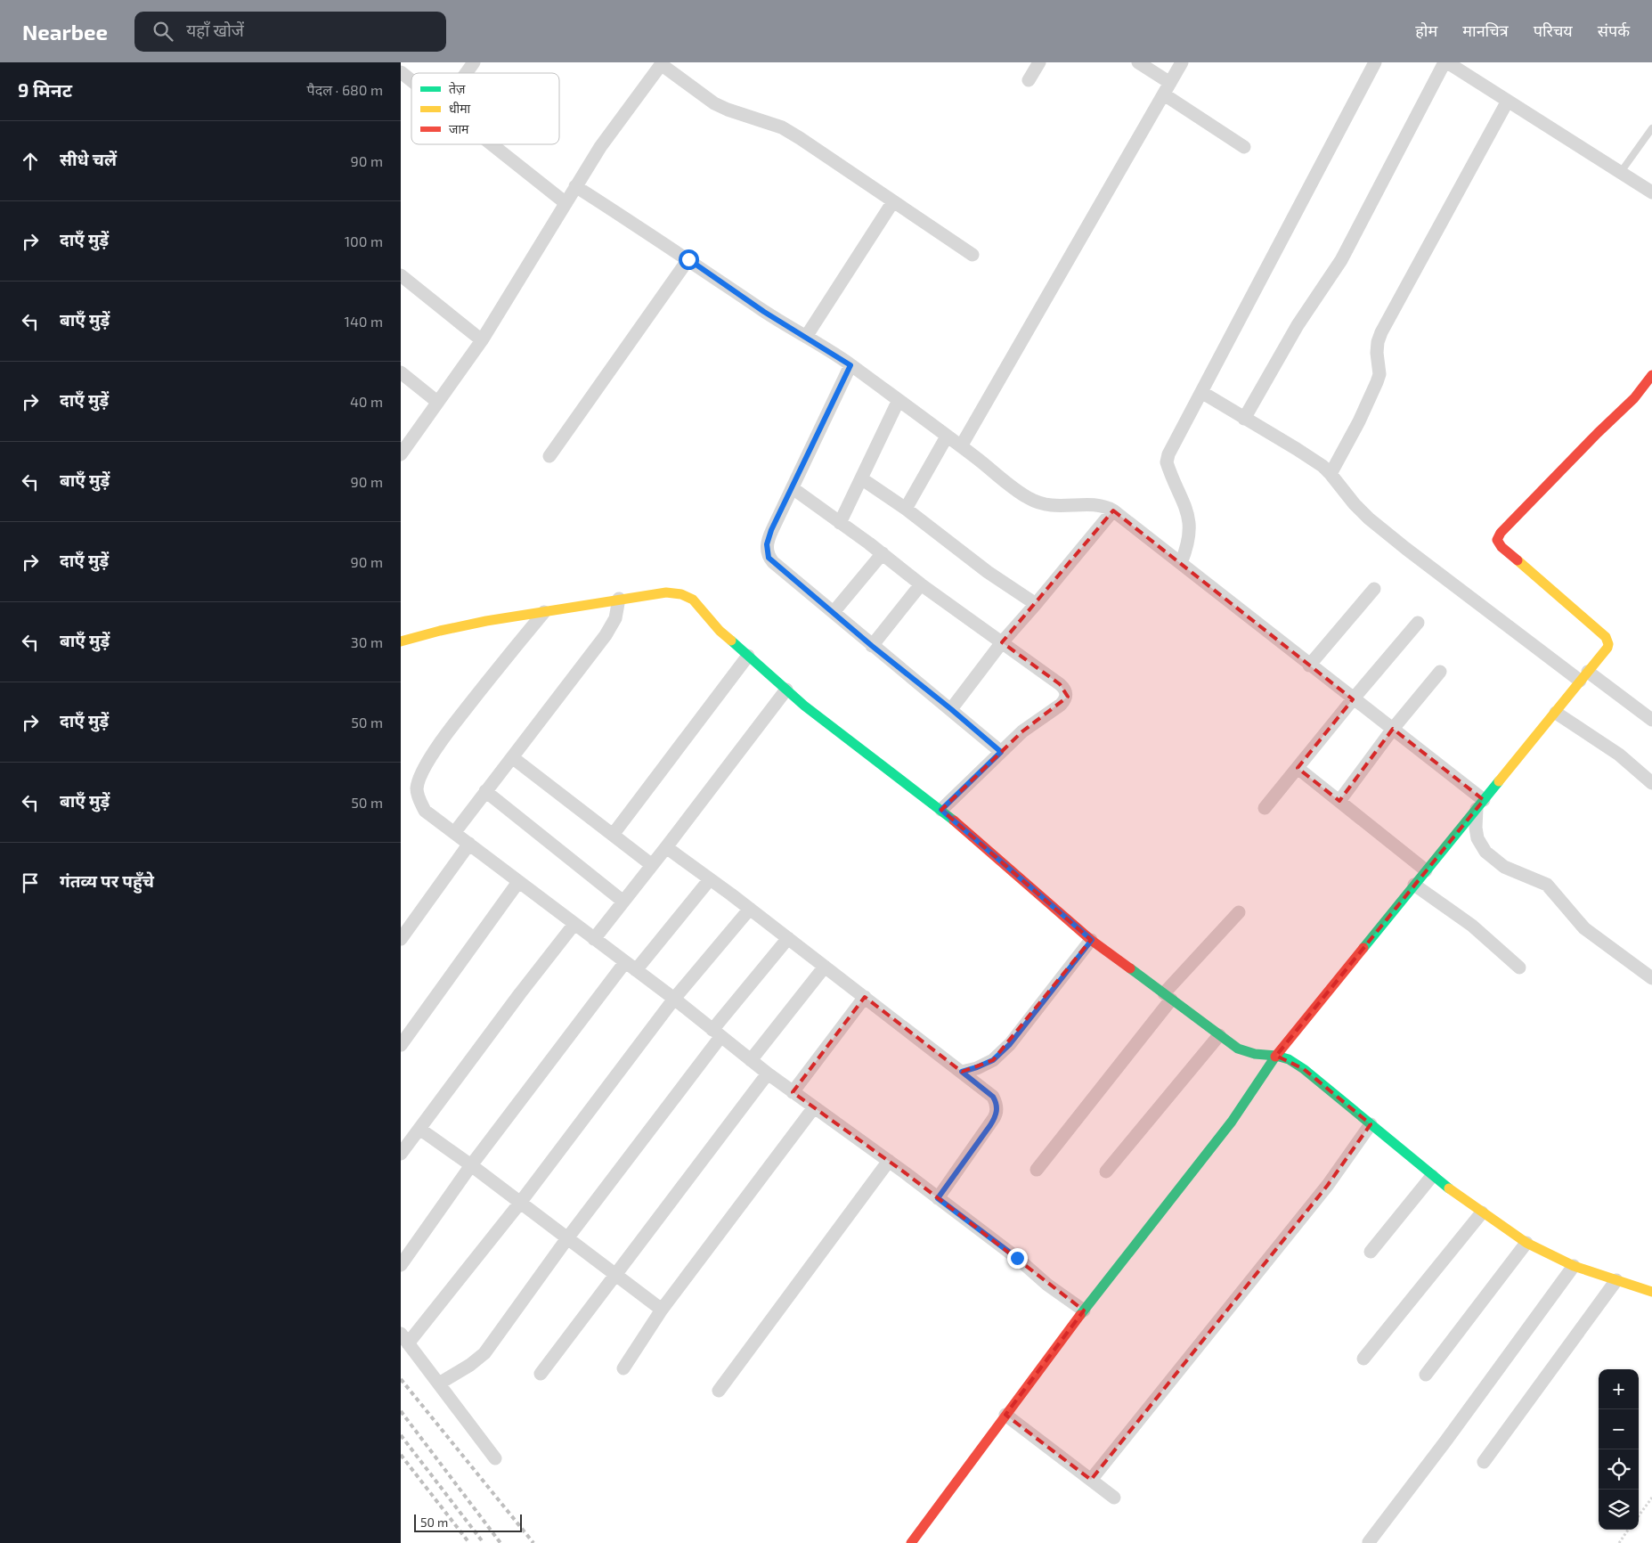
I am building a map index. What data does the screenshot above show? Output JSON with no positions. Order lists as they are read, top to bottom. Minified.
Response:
{"legend":["तेज़","धीमा","जाम"],"scale_bar":"50 m","page":{"header":"Nearbee","search":"यहाँ खोजें","nav":["होम","मानचित्र","परिचय","संपर्क"],"heading":["9 मिनट","पैदल · 680 m"],"list":[["सीधे चलें","90 m"],["दाएँ मुड़ें","100 m"],["बाएँ मुड़ें","140 m"],["दाएँ मुड़ें","40 m"],["बाएँ मुड़ें","90 m"],["दाएँ मुड़ें","90 m"],["बाएँ मुड़ें","30 m"],["दाएँ मुड़ें","50 m"],["बाएँ मुड़ें","50 m"],"गंतव्य पर पहुँचे"],"map_buttons":["+","−"],"scale":"50 m"}}
